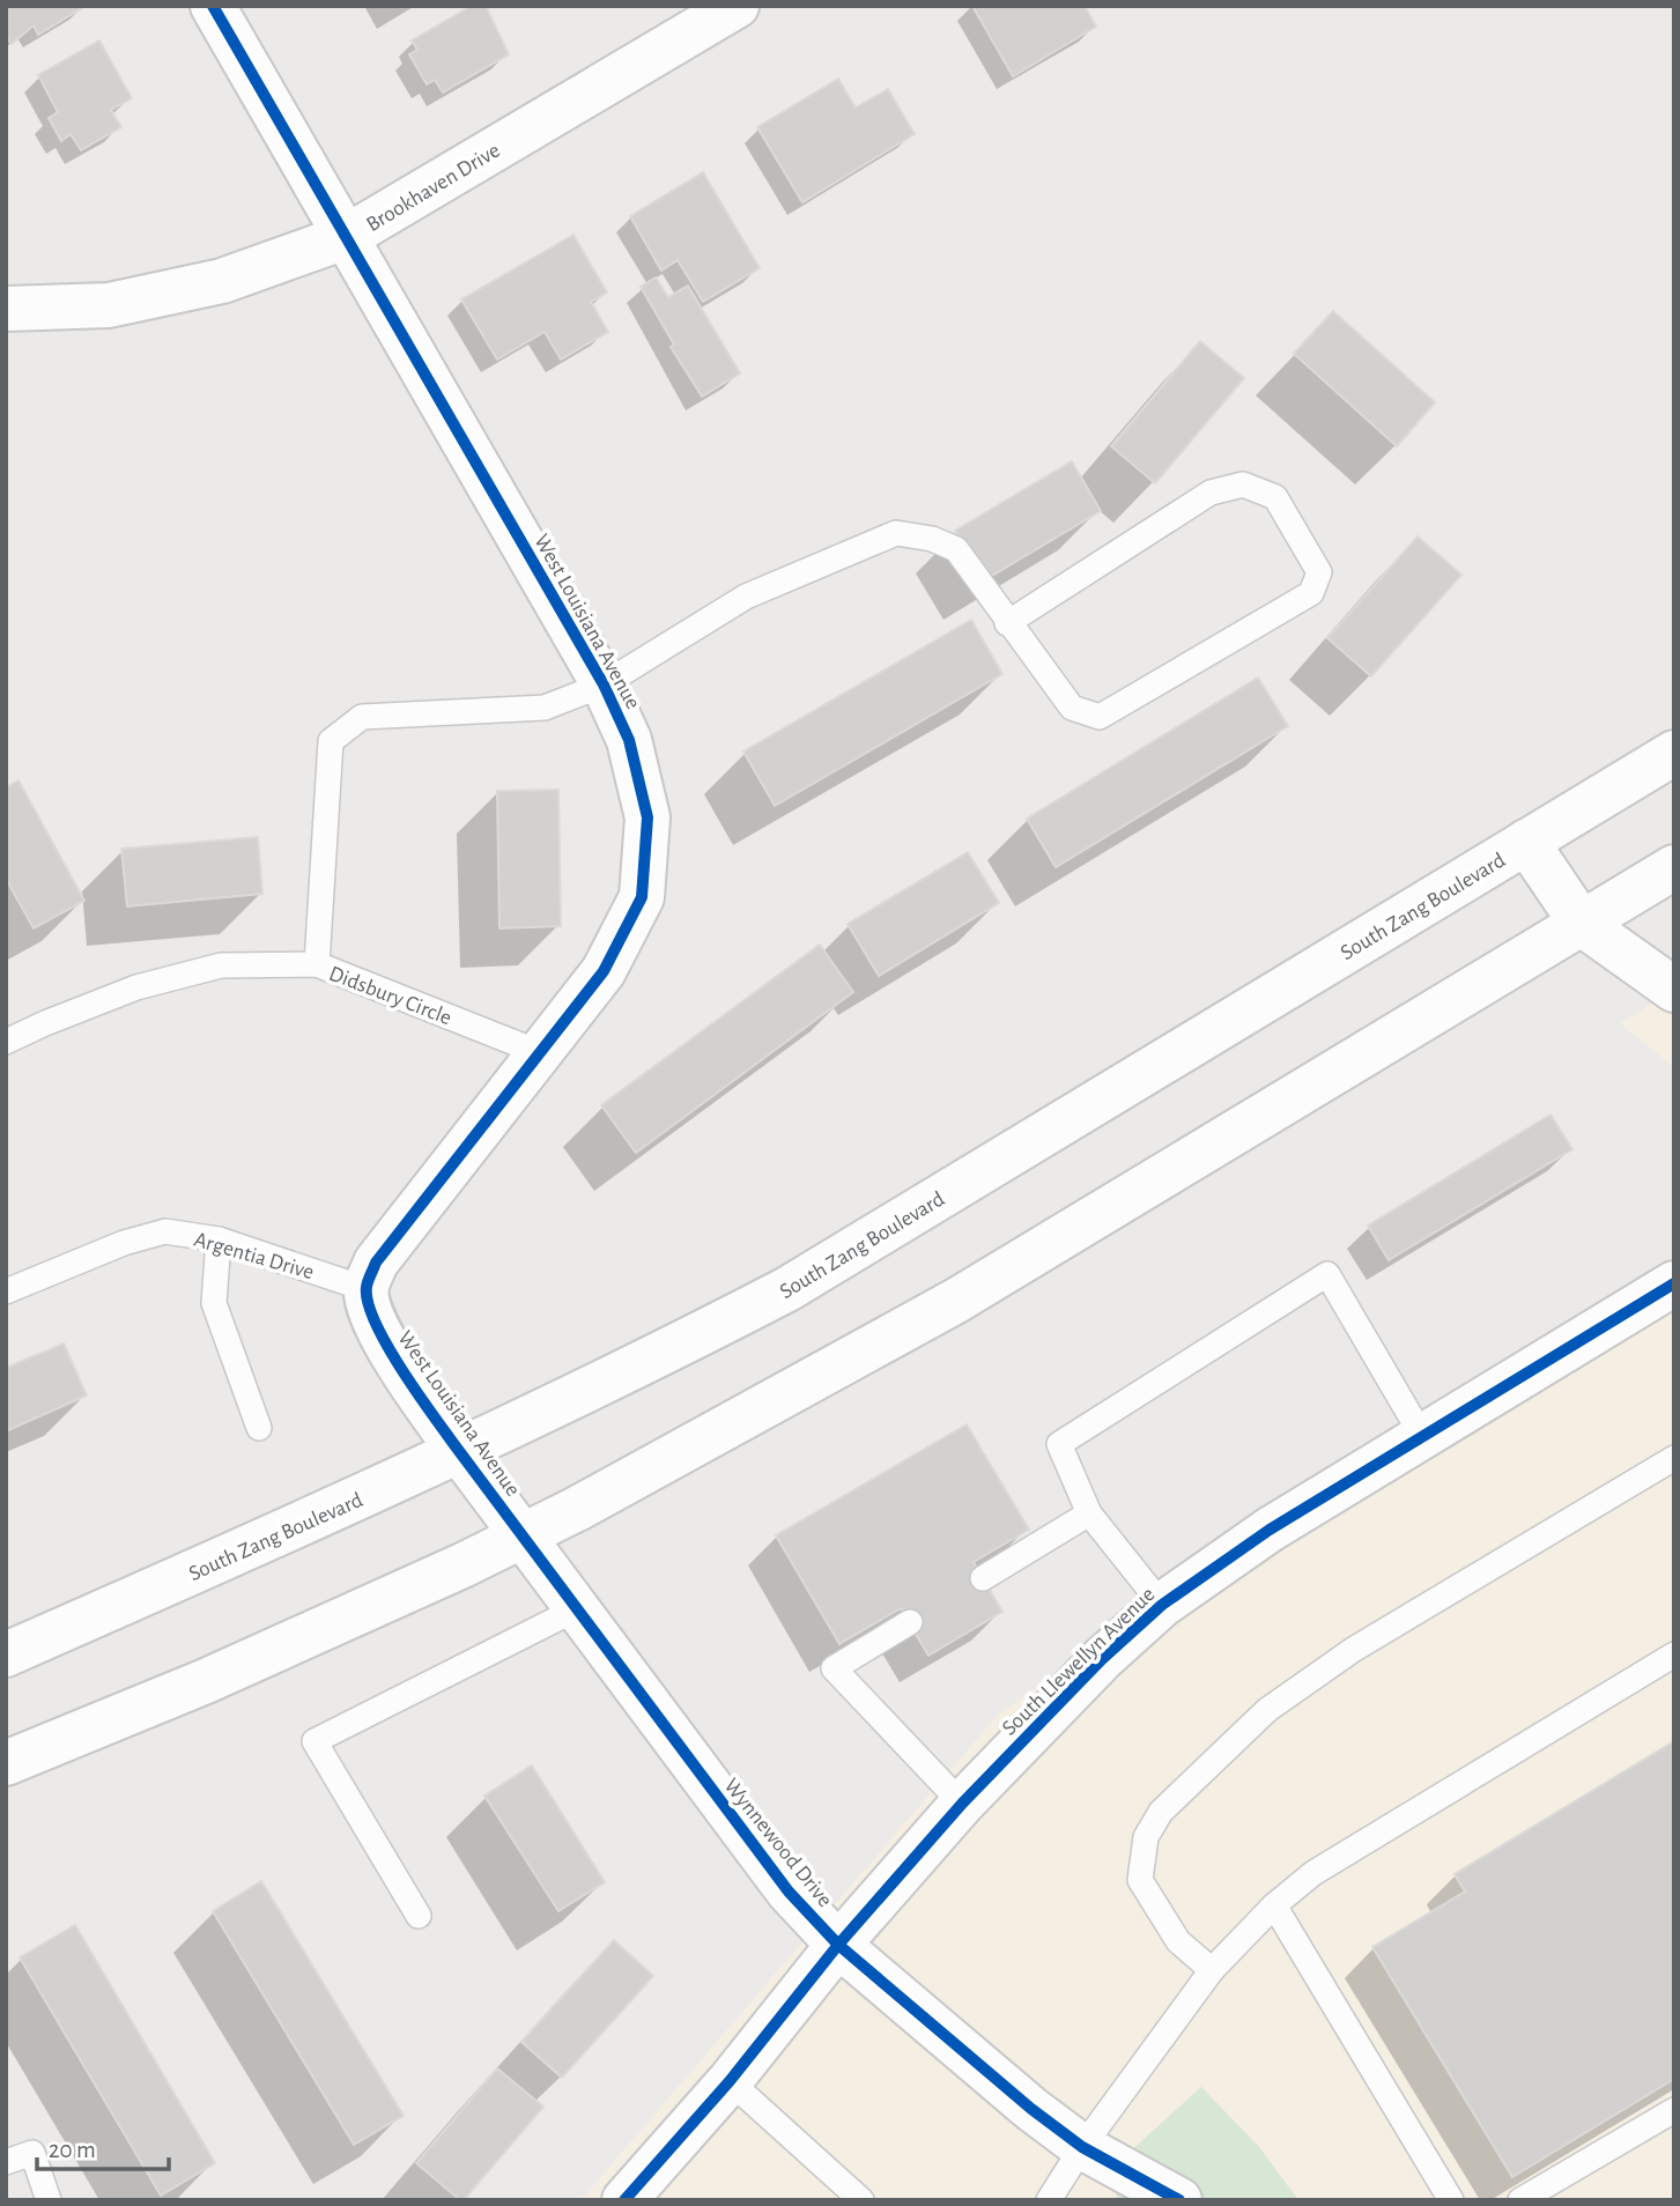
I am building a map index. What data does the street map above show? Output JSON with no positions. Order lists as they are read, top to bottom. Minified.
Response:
{"streets":{"street":["Brookhaven Drive","West Louisiana Avenue","South Zang Boulevard","South Llewellyn Avenue","Wynnewood Drive"],"lane":["Didsbury Circle","Argentia Drive"]},"crossings":[["Brookhaven Drive","West Louisiana Avenue"],["West Louisiana Avenue","South Zang Boulevard"],["West Louisiana Avenue","Didsbury Circle"],["West Louisiana Avenue","Argentia Drive"],["West Louisiana Avenue","Wynnewood Drive"],["South Llewellyn Avenue","Wynnewood Drive"]],"scale_bar":"20 m"}
